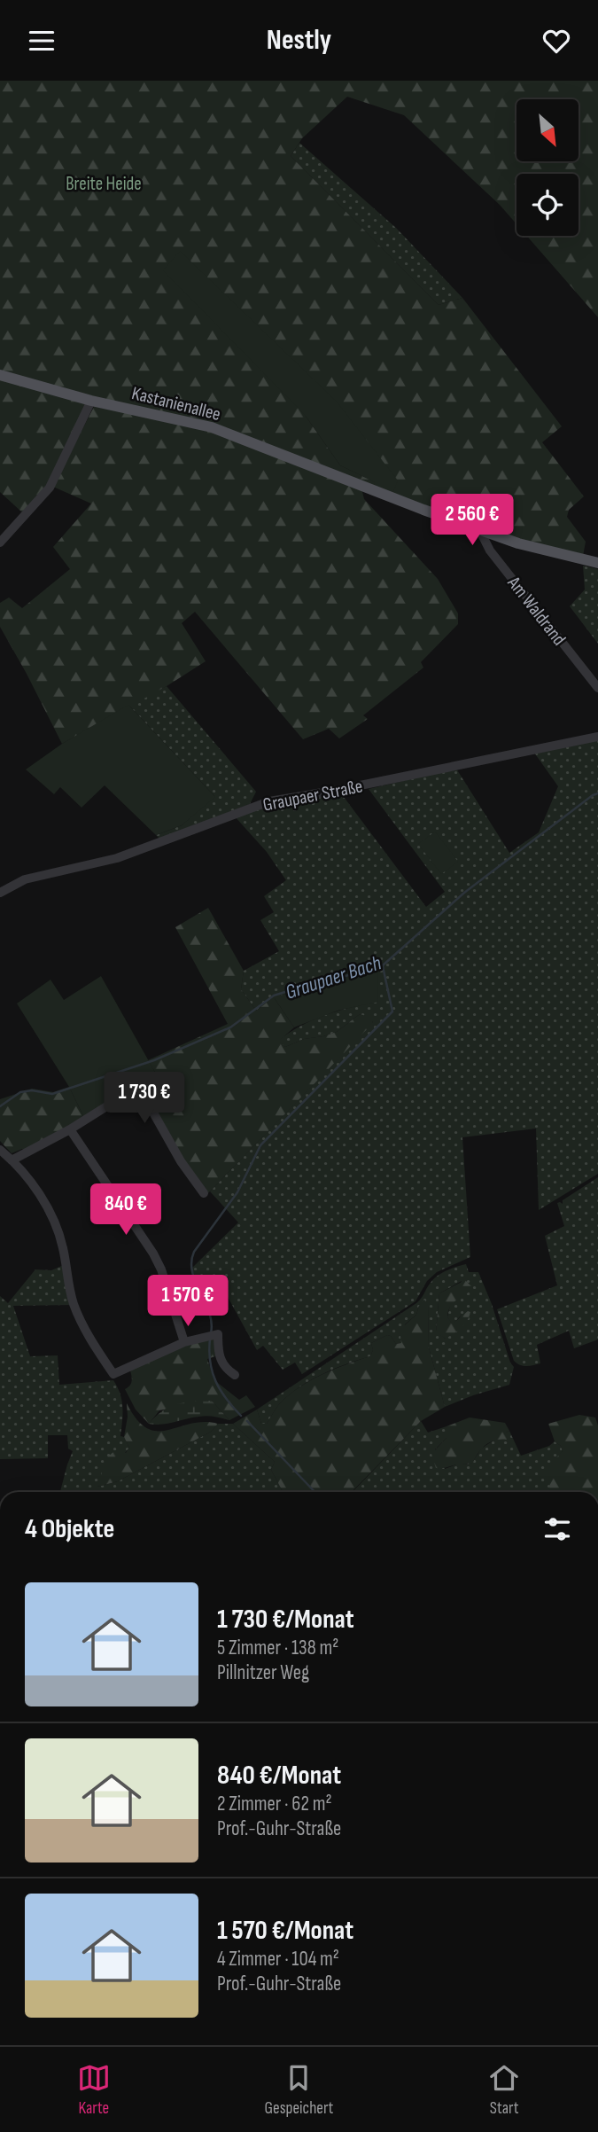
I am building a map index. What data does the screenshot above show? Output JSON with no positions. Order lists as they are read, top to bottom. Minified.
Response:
{"streets":{"main road":["Kastanienallee"],"street":["Am Waldrand","Graupaer Straße"]},"crossings":[["Kastanienallee","Am Waldrand"]],"water":["Graupaer Bach"],"parks":["Breite Heide"],"north":"bottom right","page":{"header":"Nestly","price":["2 560 €","1 730 €","840 €","1 570 €"],"heading":"4 Objekte","list":[{"name":"1 730 €/Monat","note":"5 Zimmer · 138 m² · Pillnitzer Weg"},{"name":"840 €/Monat","note":"2 Zimmer · 62 m² · Prof.-Guhr-Straße"},{"name":"1 570 €/Monat","note":"4 Zimmer · 104 m² · Prof.-Guhr-Straße"}],"tabs":["Karte","Gespeichert","Start"]}}
